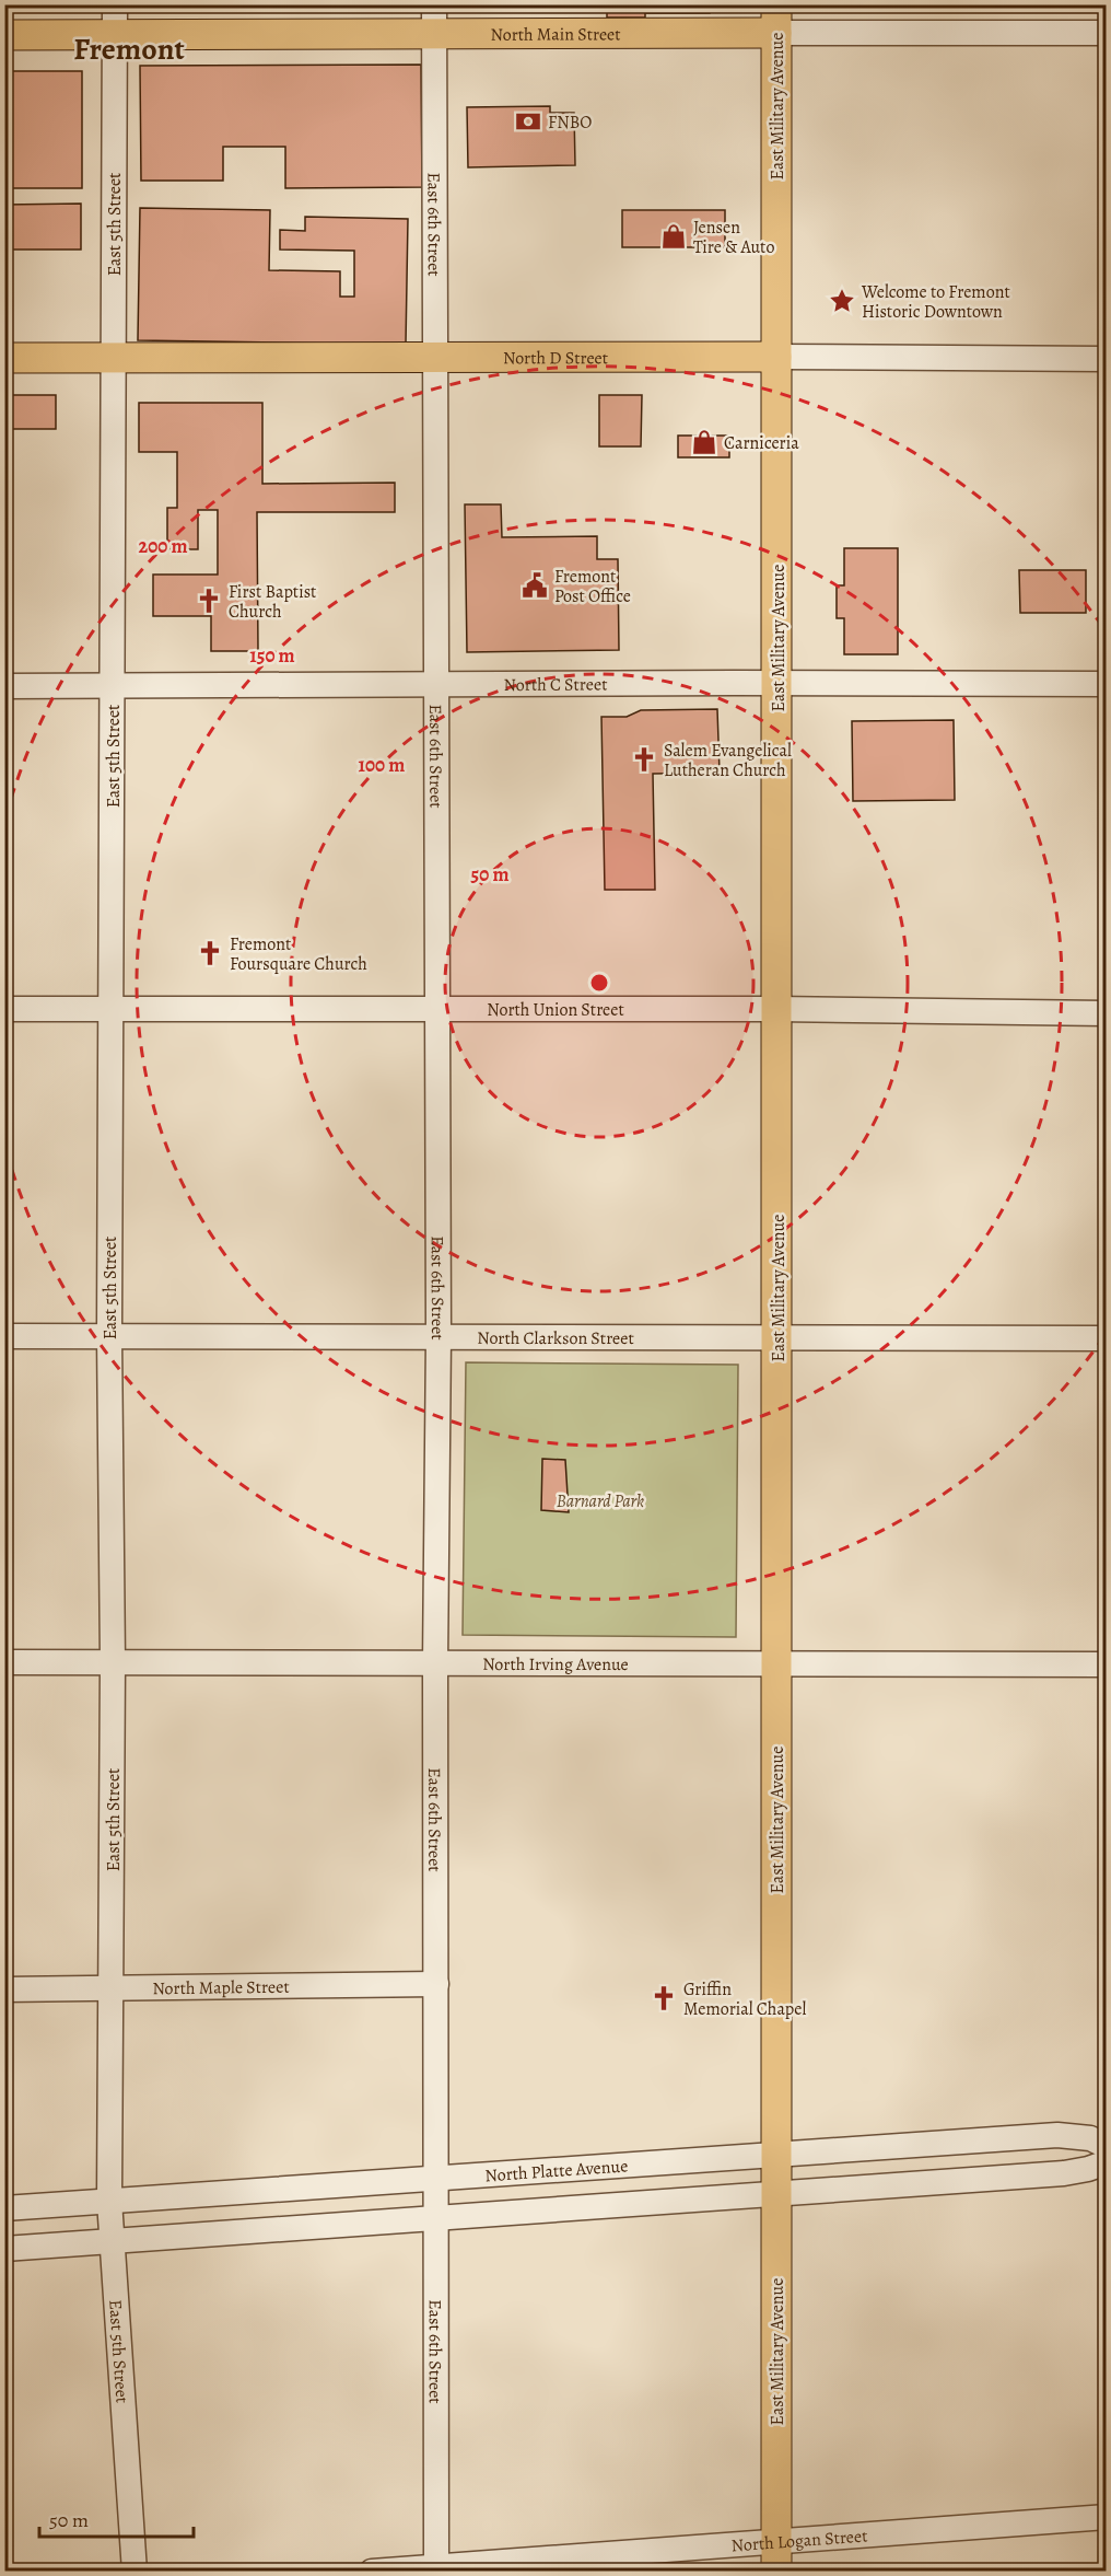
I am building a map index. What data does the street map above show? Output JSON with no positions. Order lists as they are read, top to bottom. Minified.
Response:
{"streets":{"main road":["North Main Street","East Military Avenue","North D Street"],"street":["East 5th Street","East 6th Street","North C Street","North Union Street","North Clarkson Street","North Irving Avenue","North Maple Street","North Platte Avenue","North Logan Street"]},"crossings":[["North Main Street","East Military Avenue"],["North Main Street","East 5th Street"],["North Main Street","East 6th Street"],["East Military Avenue","North D Street"],["East Military Avenue","North C Street"],["East Military Avenue","North Union Street"],["East Military Avenue","North Clarkson Street"],["East Military Avenue","North Irving Avenue"],["East Military Avenue","North Platte Avenue"],["East Military Avenue","North Logan Street"],["East 5th Street","North D Street"],["East 5th Street","North C Street"],["East 5th Street","North Union Street"],["East 5th Street","North Clarkson Street"],["East 5th Street","North Irving Avenue"],["East 5th Street","North Maple Street"],["East 5th Street","North Platte Avenue"],["East 6th Street","North D Street"],["East 6th Street","North C Street"],["East 6th Street","North Union Street"],["East 6th Street","North Clarkson Street"],["East 6th Street","North Irving Avenue"],["East 6th Street","North Maple Street"],["East 6th Street","North Platte Avenue"],["East 6th Street","North Logan Street"]],"districts":["Fremont"],"parks":["Barnard Park"],"places":{"bank":["FNBO"],"shop":["Jensen Tire & Auto","Carniceria"],"place":["Welcome to Fremont Historic Downtown"],"public building":["Fremont Post Office"],"church":["First Baptist Church","Salem Evangelical Lutheran Church","Fremont Foursquare Church","Griffin Memorial Chapel"]},"scale_bar":"50 m","rings":["200 m","150 m","100 m","50 m"]}
